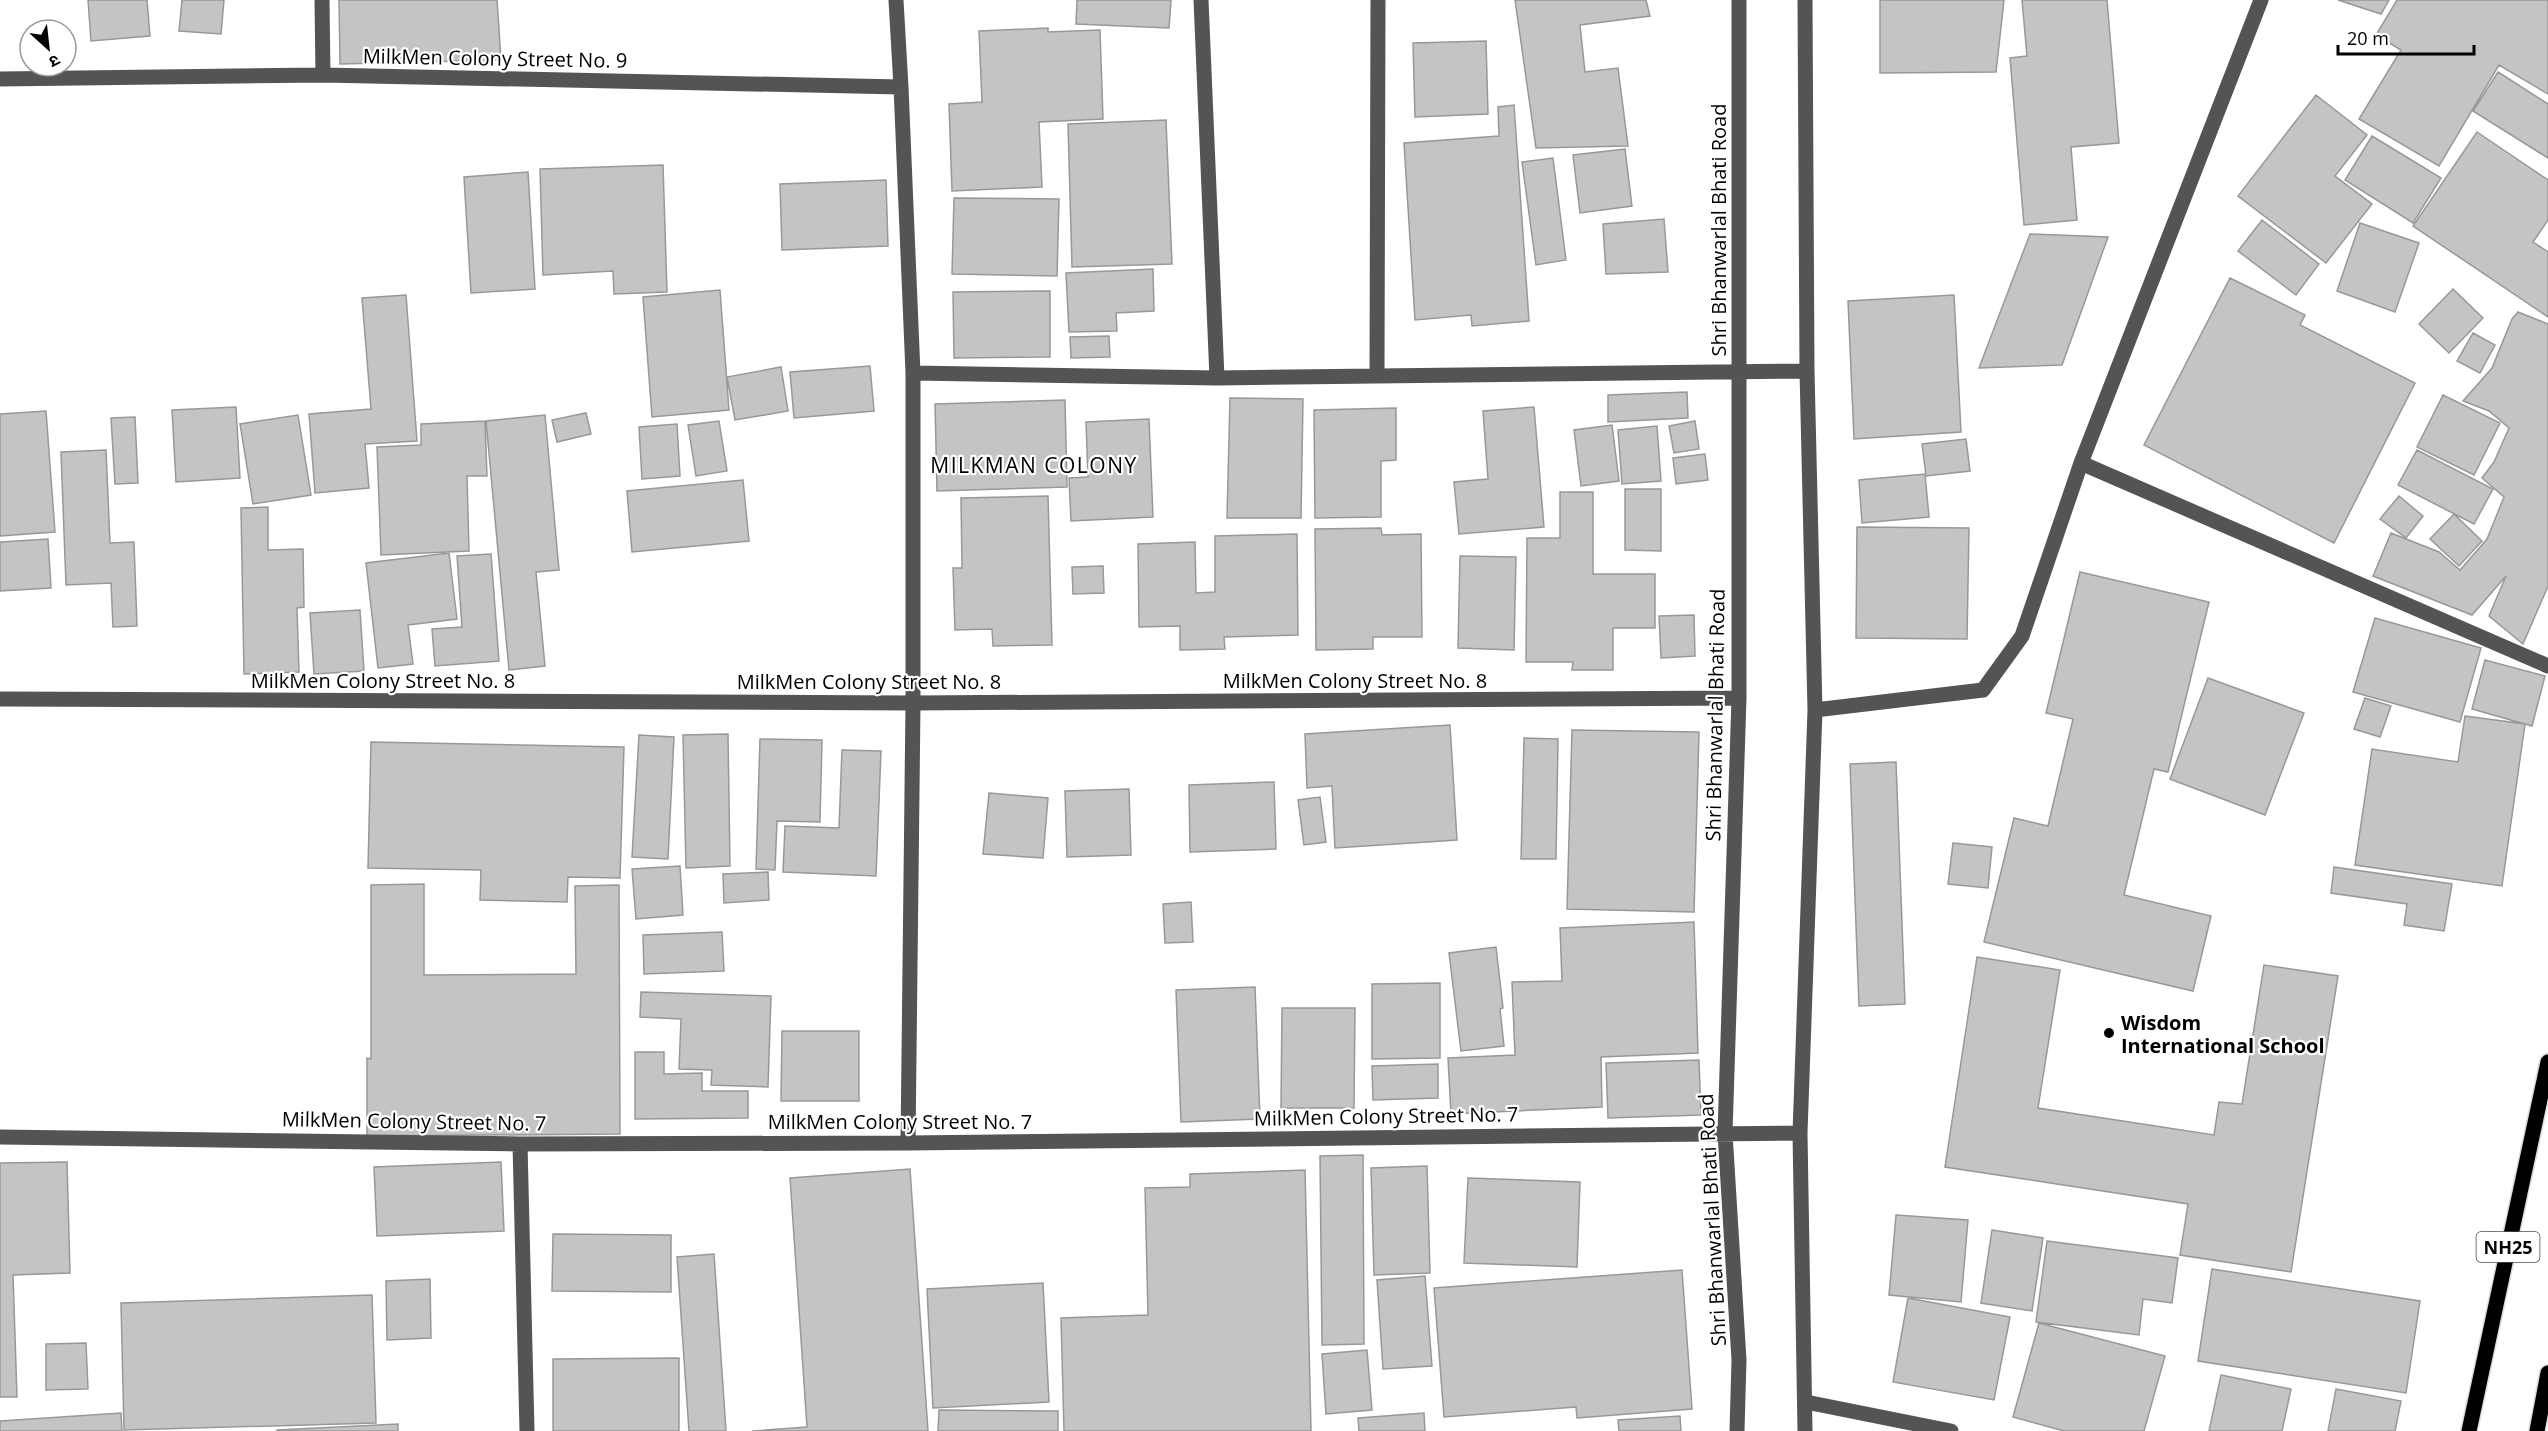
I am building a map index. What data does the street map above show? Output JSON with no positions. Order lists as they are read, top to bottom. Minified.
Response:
{"streets":{"main road":["NH25"],"street":["MilkMen Colony Street No. 9","Shri Bhanwarlal Bhati Road","MilkMen Colony Street No. 8","MilkMen Colony Street No. 7"]},"crossings":[["Shri Bhanwarlal Bhati Road","MilkMen Colony Street No. 8"],["Shri Bhanwarlal Bhati Road","MilkMen Colony Street No. 7"]],"districts":["MILKMAN COLONY"],"places":["Wisdom International School"],"scale_bar":"20 m","north":"bottom right"}
